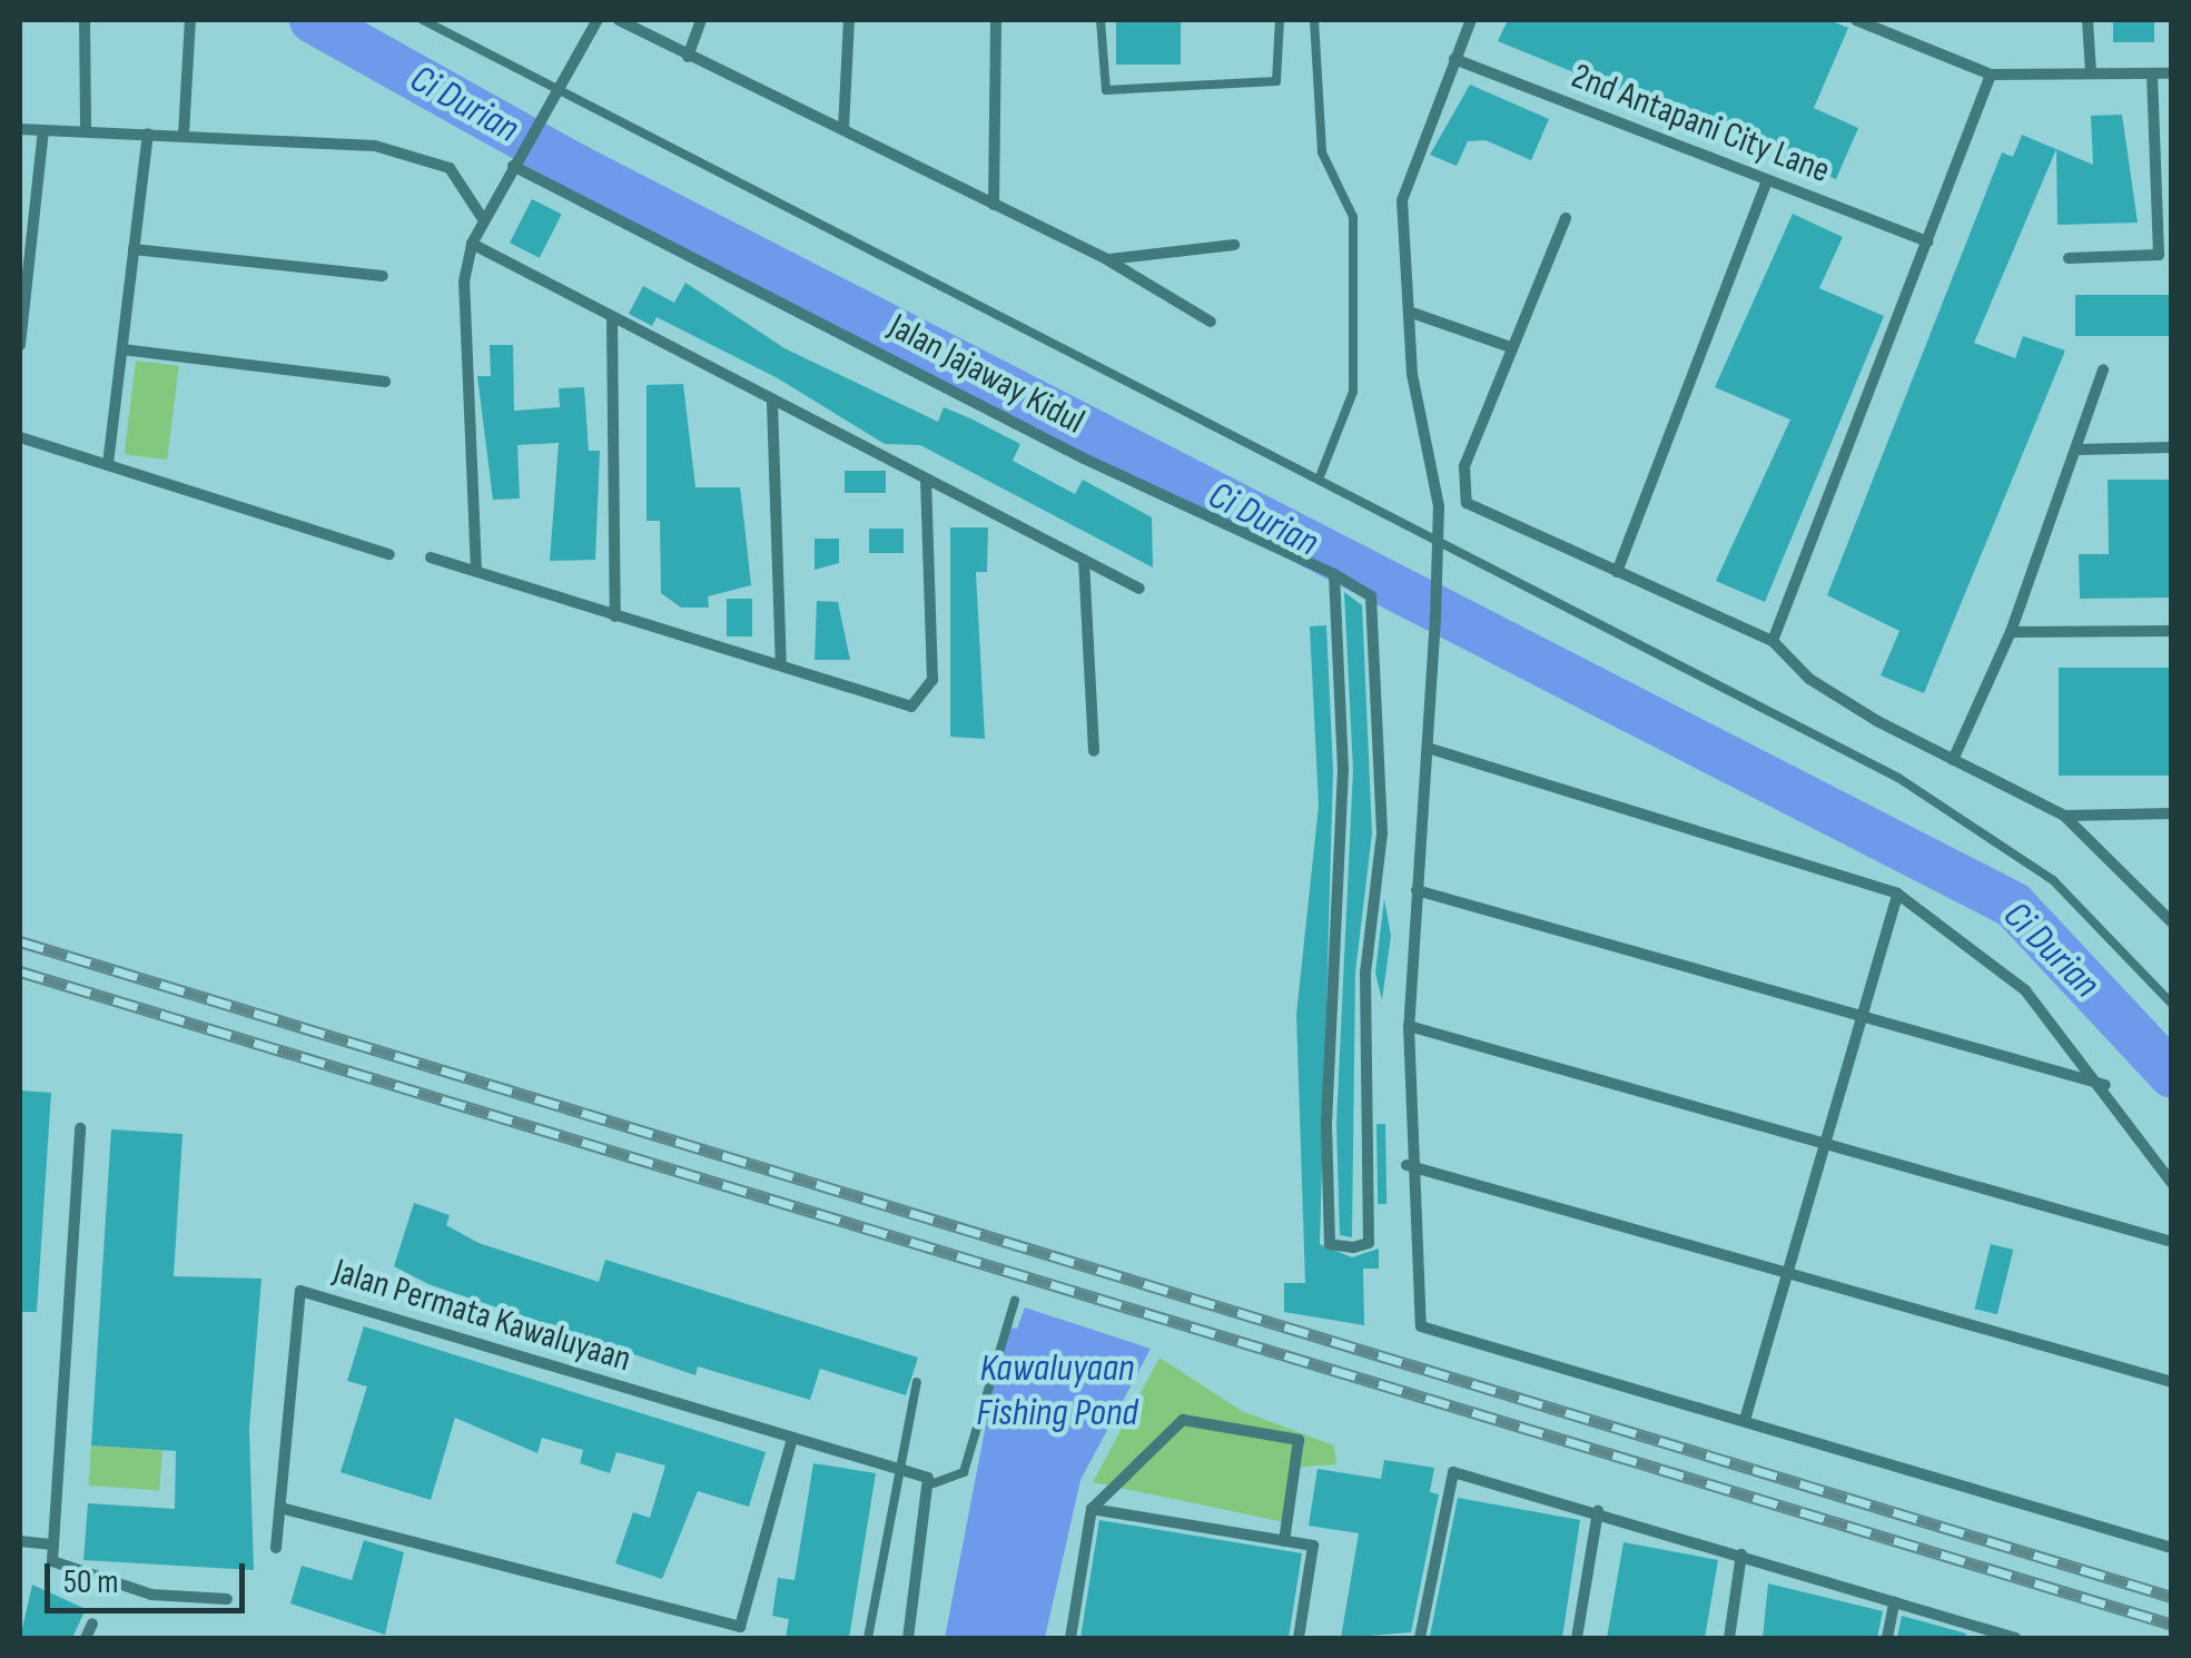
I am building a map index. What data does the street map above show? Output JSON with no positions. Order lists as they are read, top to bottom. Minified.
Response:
{"streets":{"street":["2nd Antapani City Lane","Jalan Jajaway Kidul","Jalan Permata Kawaluyaan"]},"water":["Ci Durian","Kawaluyaan Fishing Pond"],"scale_bar":"50 m"}
